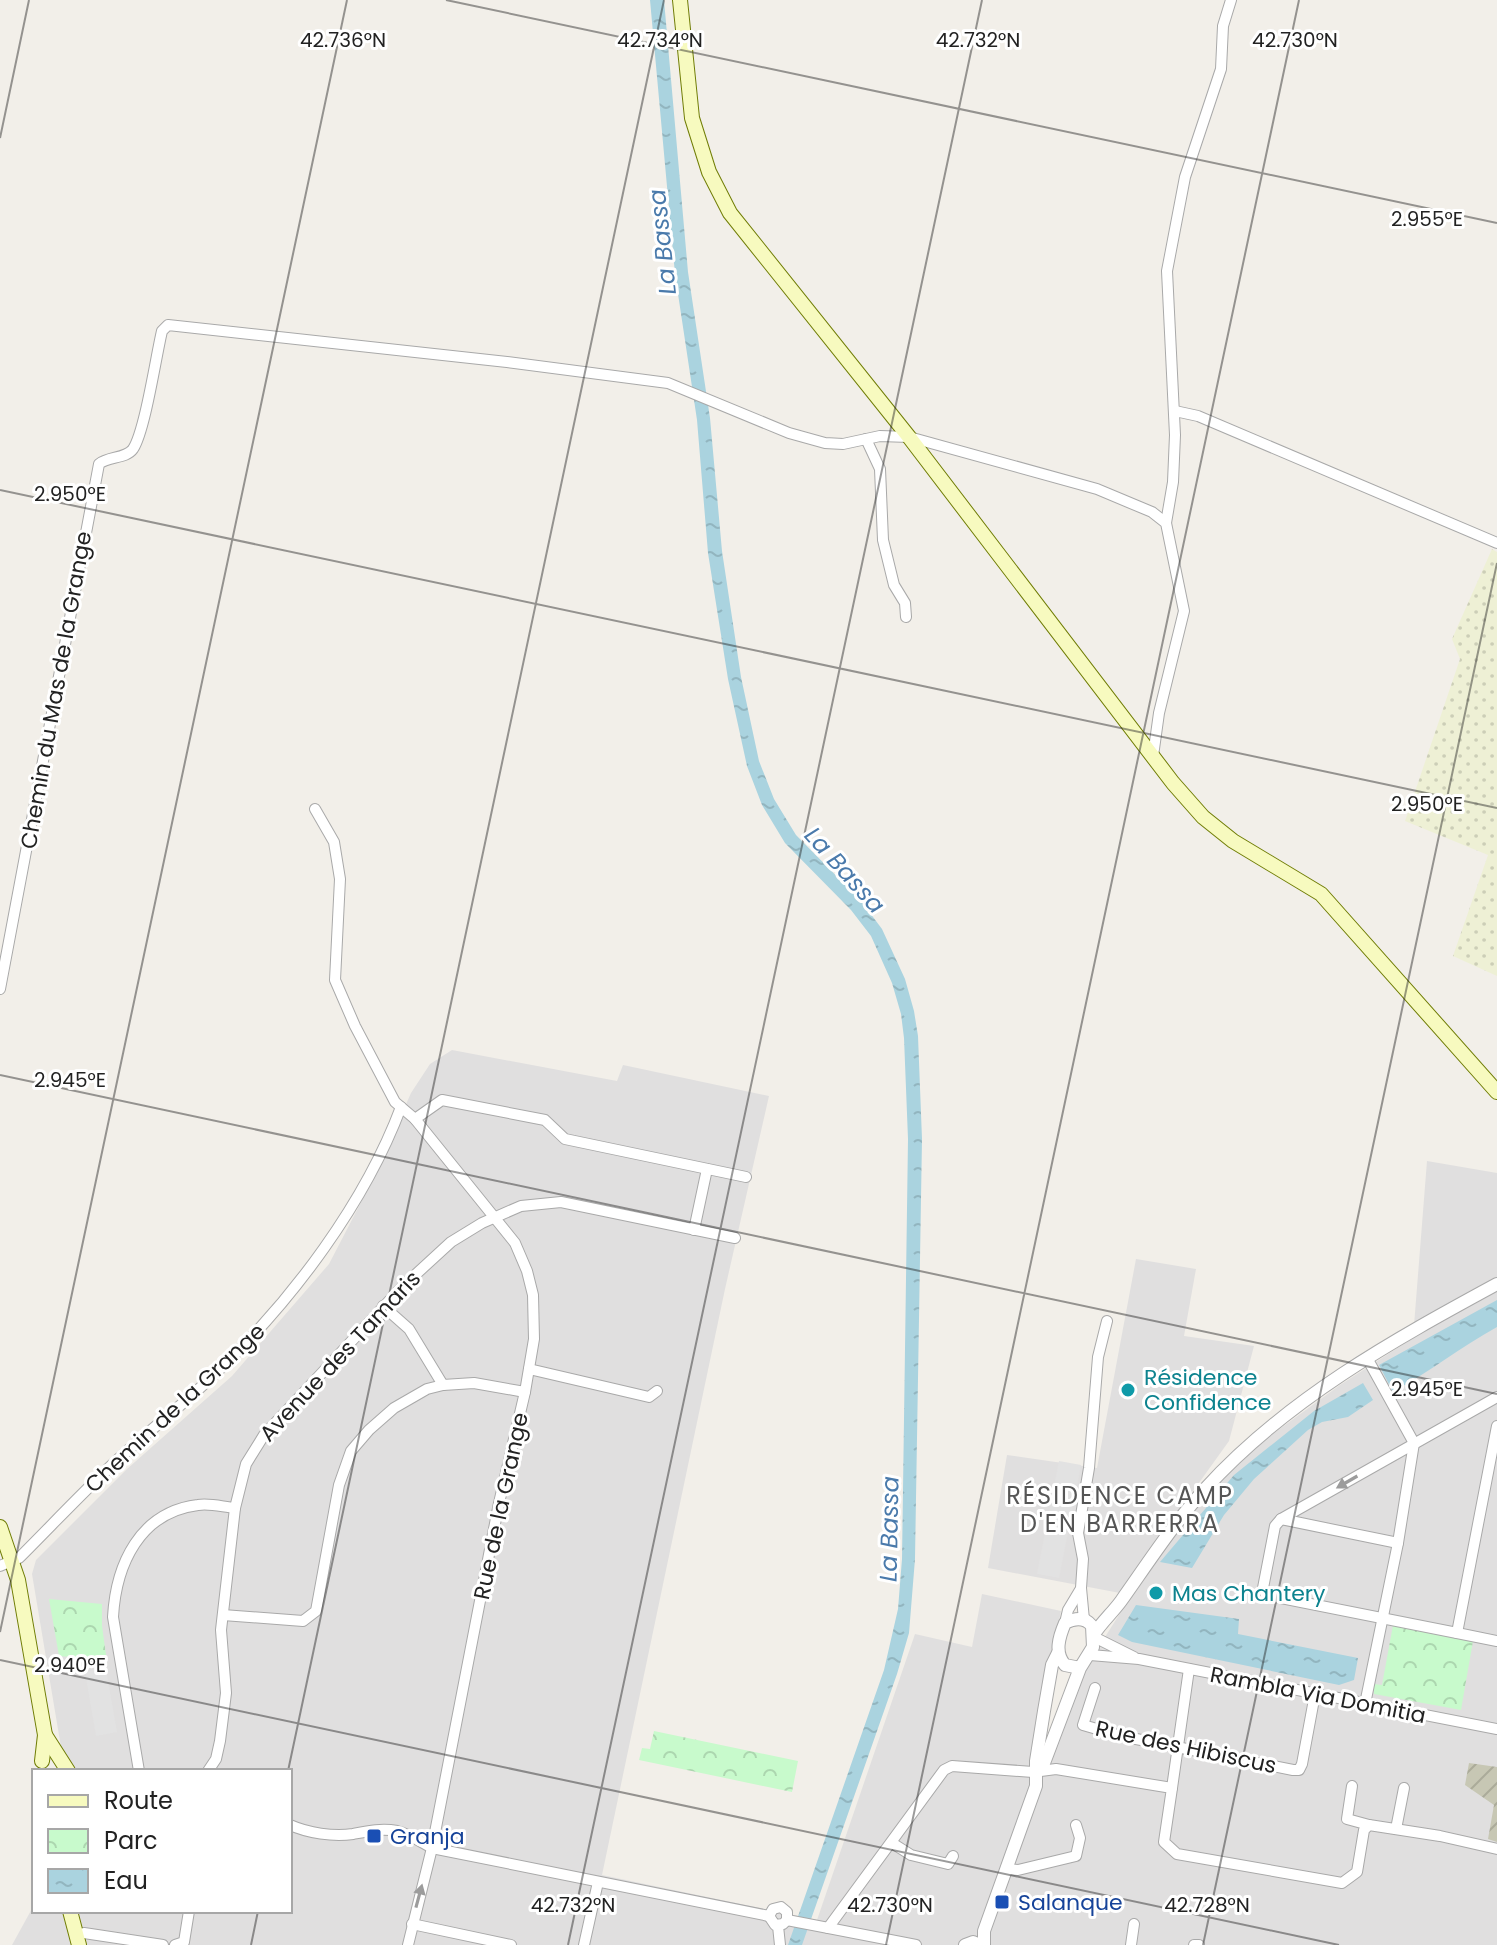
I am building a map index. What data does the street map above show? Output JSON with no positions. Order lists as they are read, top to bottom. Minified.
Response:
{"streets":{"street":["Chemin du Mas de la Grange","Avenue des Tamaris","Chemin de la Grange","Rue de la Grange","Rambla Via Domitia","Rue des Hibiscus"]},"crossings":[["Avenue des Tamaris","Rue de la Grange"],["Chemin de la Grange","Rue de la Grange"],["Rambla Via Domitia","Rue des Hibiscus"]],"districts":["RÉSIDENCE CAMP D'EN BARRERRA"],"water":["La Bassa"],"places":{"other":["Résidence Confidence","Mas Chantery"],"transit":["Granja","Salanque"]},"legend":["Route","Parc","Eau"],"coordinates":["42.736°N","42.734°N","42.732°N","42.730°N","2.955°E","2.950°E","2.945°E","2.940°E","42.728°N"]}
